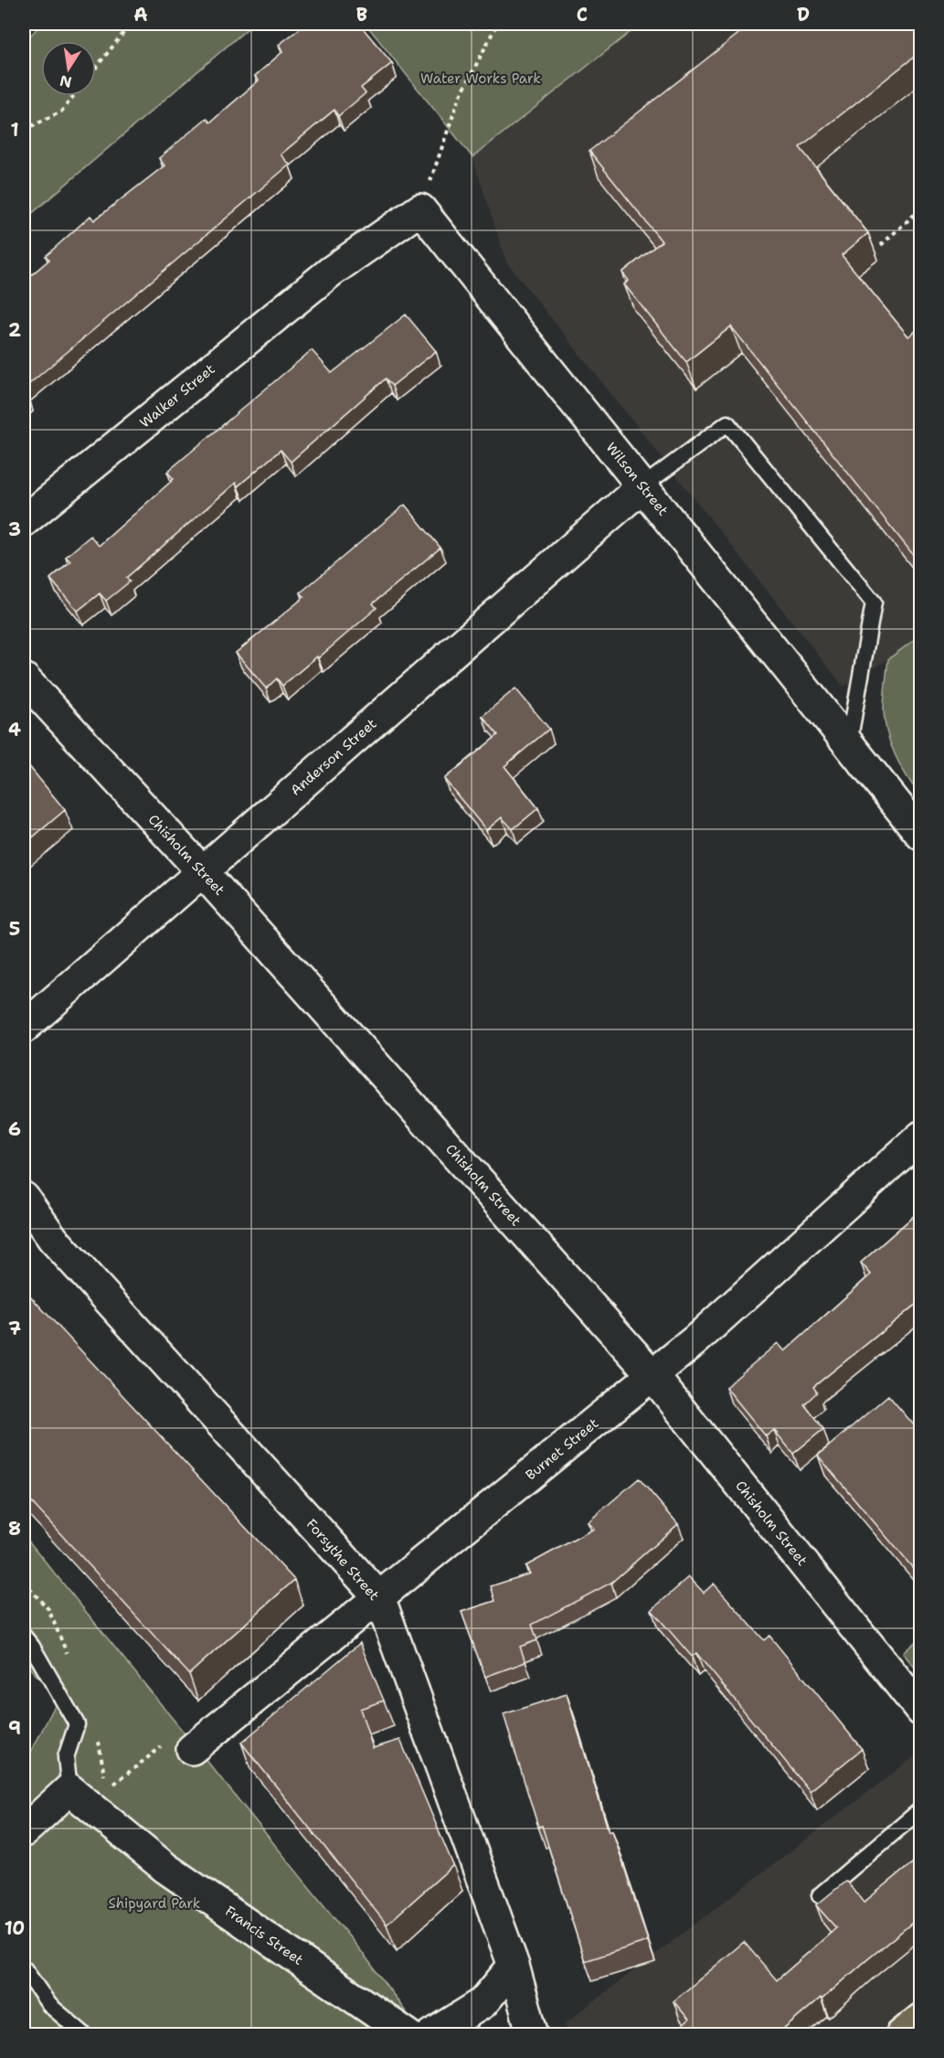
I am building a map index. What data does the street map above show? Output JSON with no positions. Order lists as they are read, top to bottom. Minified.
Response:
{"streets":{"street":["Walker Street","Wilson Street","Anderson Street","Chisholm Street","Burnet Street","Forsythe Street","Francis Street"]},"crossings":[["Walker Street","Wilson Street"],["Wilson Street","Anderson Street"],["Anderson Street","Chisholm Street"],["Chisholm Street","Burnet Street"],["Burnet Street","Forsythe Street"]],"parks":["Water Works Park","Shipyard Park"],"north":"bottom","grid":{"columns":["A","B","C","D"],"rows":["1","2","3","4","5","6","7","8","9","10"]}}
